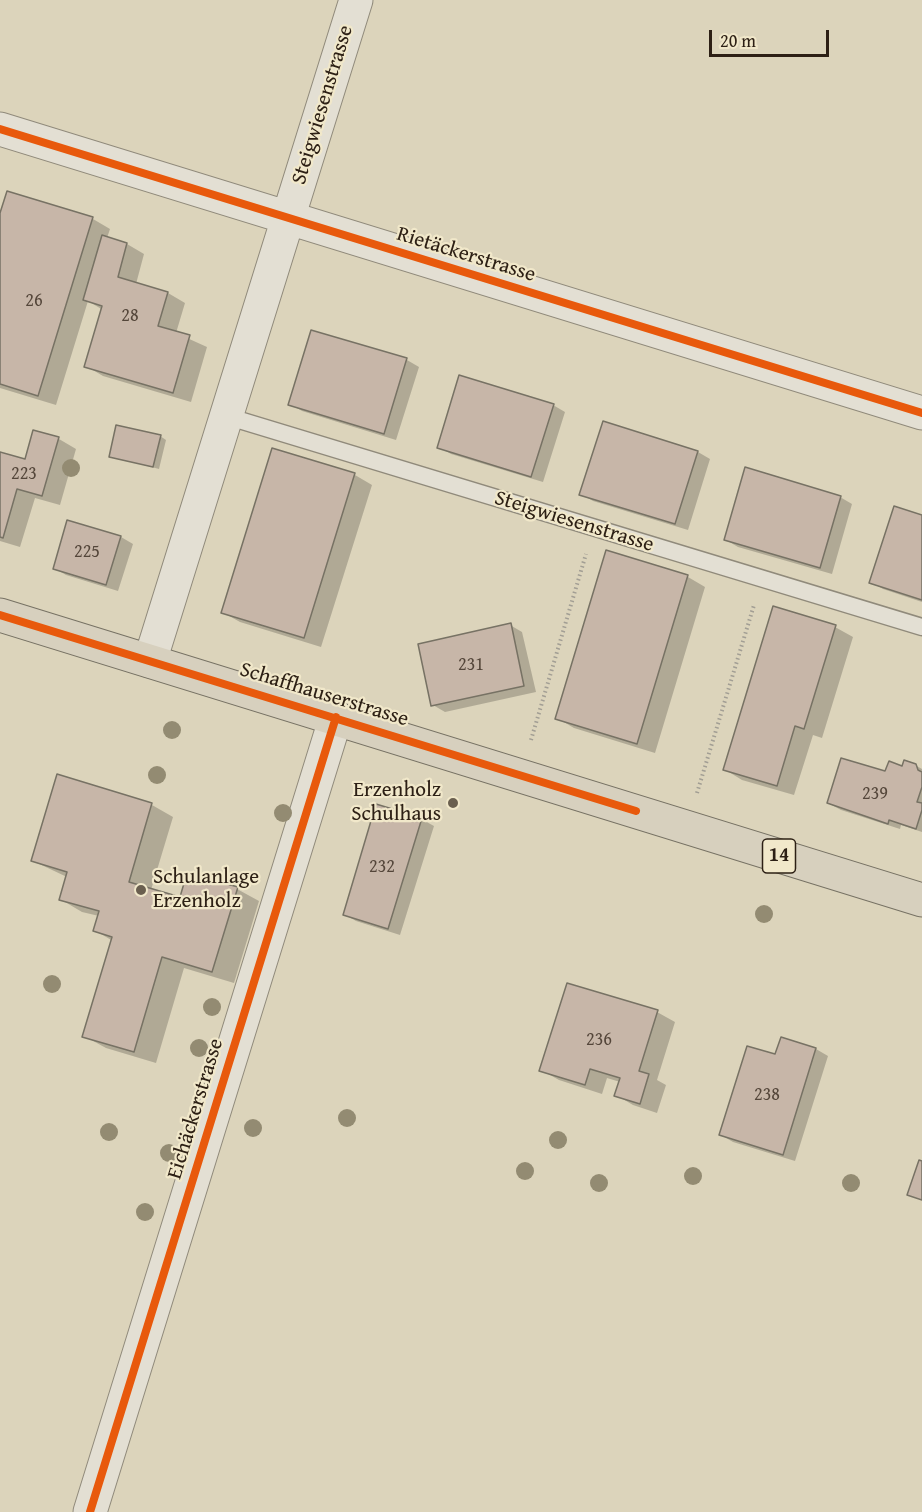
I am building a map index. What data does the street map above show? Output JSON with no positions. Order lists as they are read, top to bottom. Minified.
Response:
{"streets":{"main road":["Schaffhauserstrasse","14"],"street":["Steigwiesenstrasse","Rietäckerstrasse","Eichäckerstrasse"]},"crossings":[["Steigwiesenstrasse","Rietäckerstrasse"],["Steigwiesenstrasse","Schaffhauserstrasse"],["Schaffhauserstrasse","Eichäckerstrasse"]],"places":["Erzenholz Schulhaus","Schulanlage Erzenholz"],"house_numbers":["26","28","223","225","231","239","232","236","238"],"scale_bar":"20 m"}
